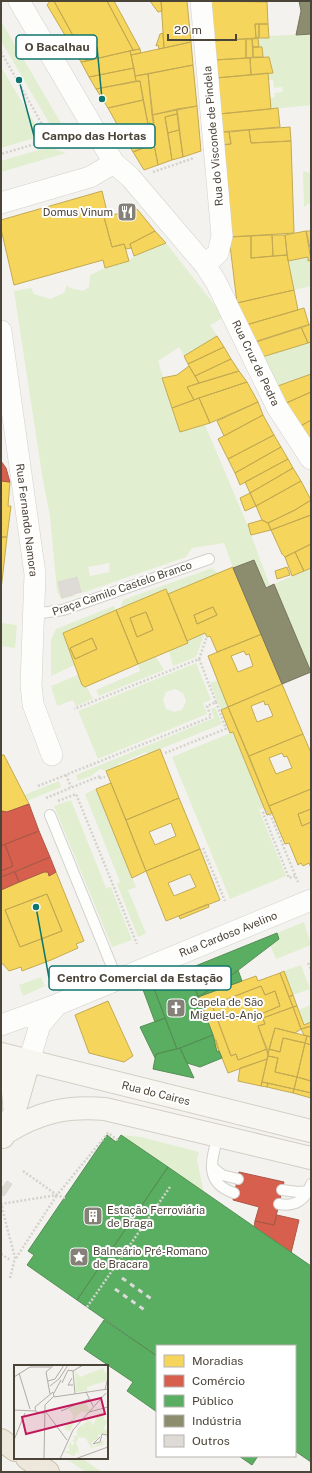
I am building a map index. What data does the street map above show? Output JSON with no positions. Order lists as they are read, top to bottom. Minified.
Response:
{"streets":{"main road":["Rua do Caires"],"street":["Rua do Visconde de Pindela","Rua Cruz de Pedra","Rua Fernando Namora","Rua Cardoso Avelino"],"lane":["Praça Camilo Castelo Branco"]},"crossings":[["Rua do Visconde de Pindela","Rua Cruz de Pedra"],["Rua Fernando Namora","Praça Camilo Castelo Branco"],["Rua Cardoso Avelino","Rua do Caires"]],"places":{"other":["Campo das Hortas","O Bacalhau","Centro Comercial da Estação"],"restaurant":["Domus Vinum"],"church":["Capela de São Miguel-o-Anjo"],"building":["Estação Ferroviária de Braga"],"place":["Balneário Pré-Romano de Bracara"]},"legend":["Moradias","Comércio","Público","Indústria","Outros"],"scale_bar":"20 m"}
